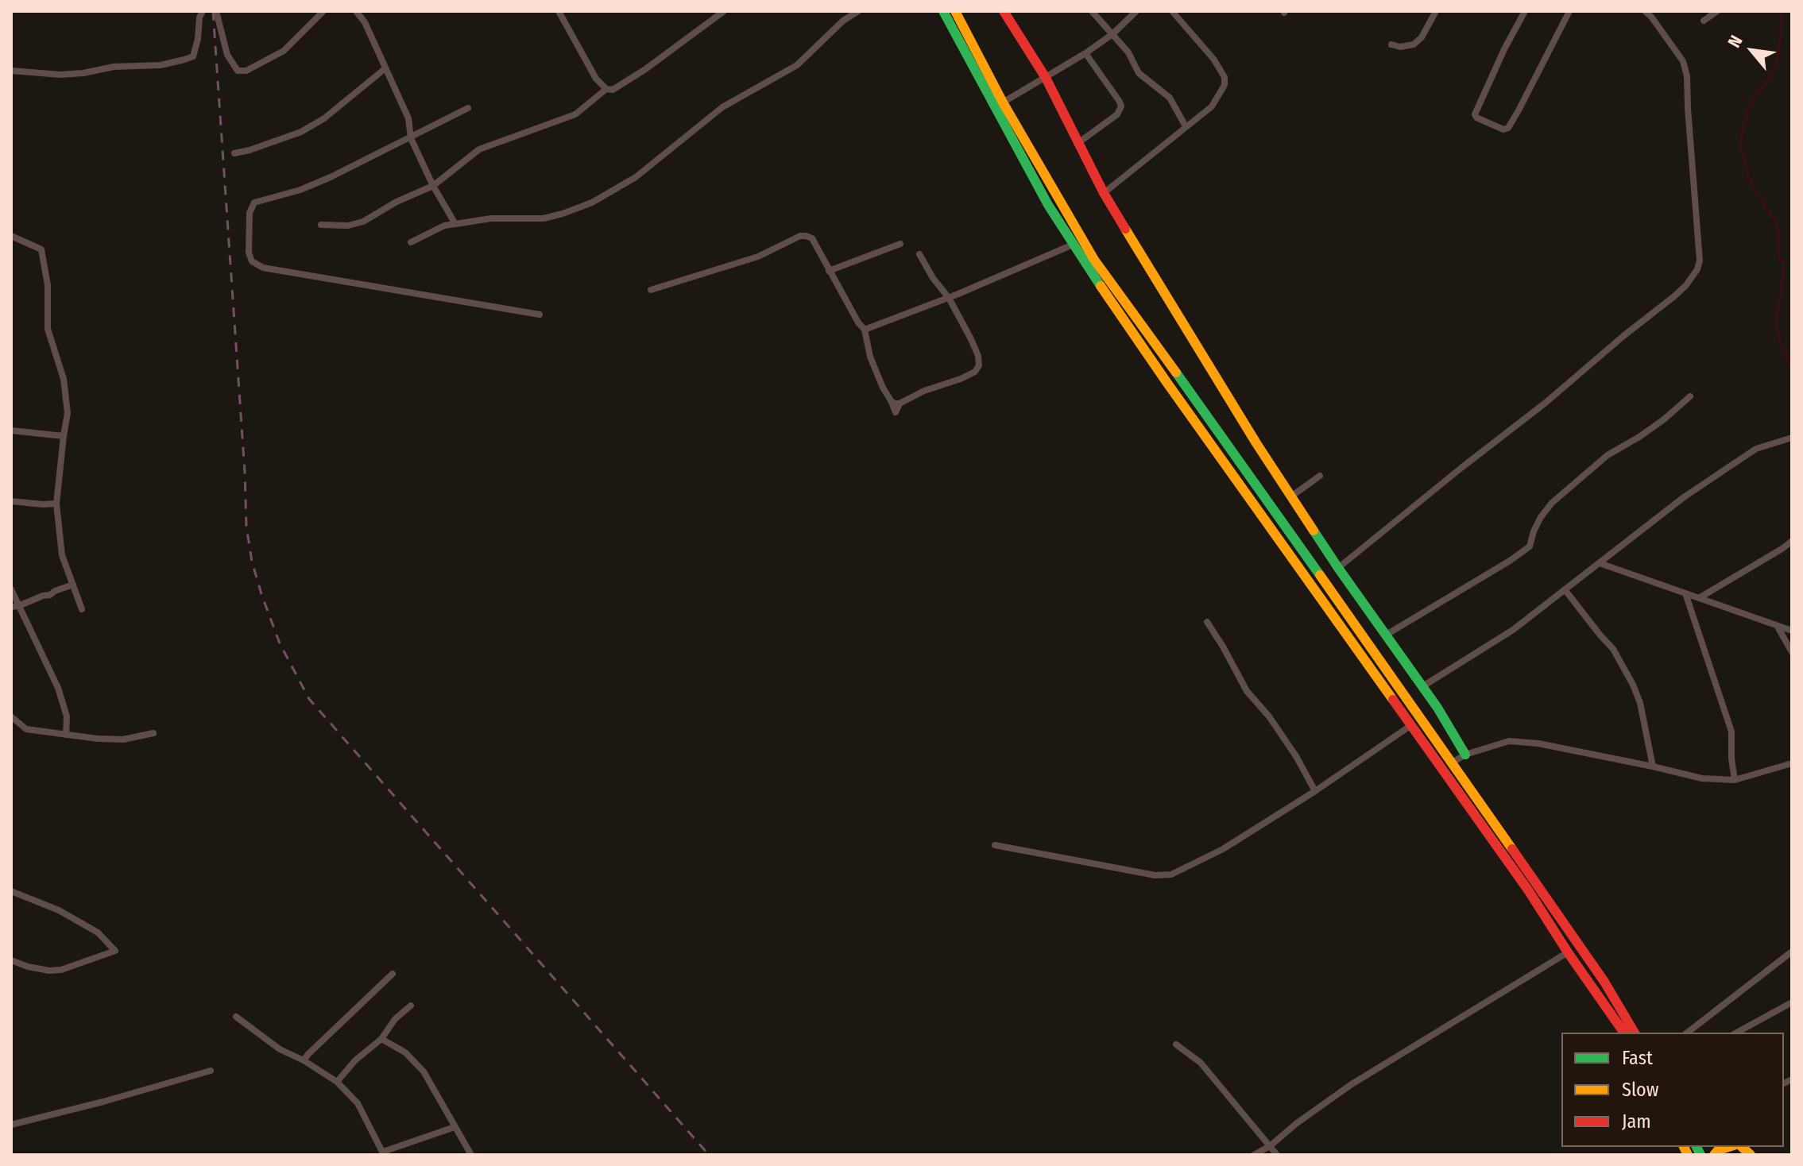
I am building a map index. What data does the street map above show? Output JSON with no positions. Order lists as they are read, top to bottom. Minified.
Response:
{"legend":["Fast","Slow","Jam"],"north":"top left"}
